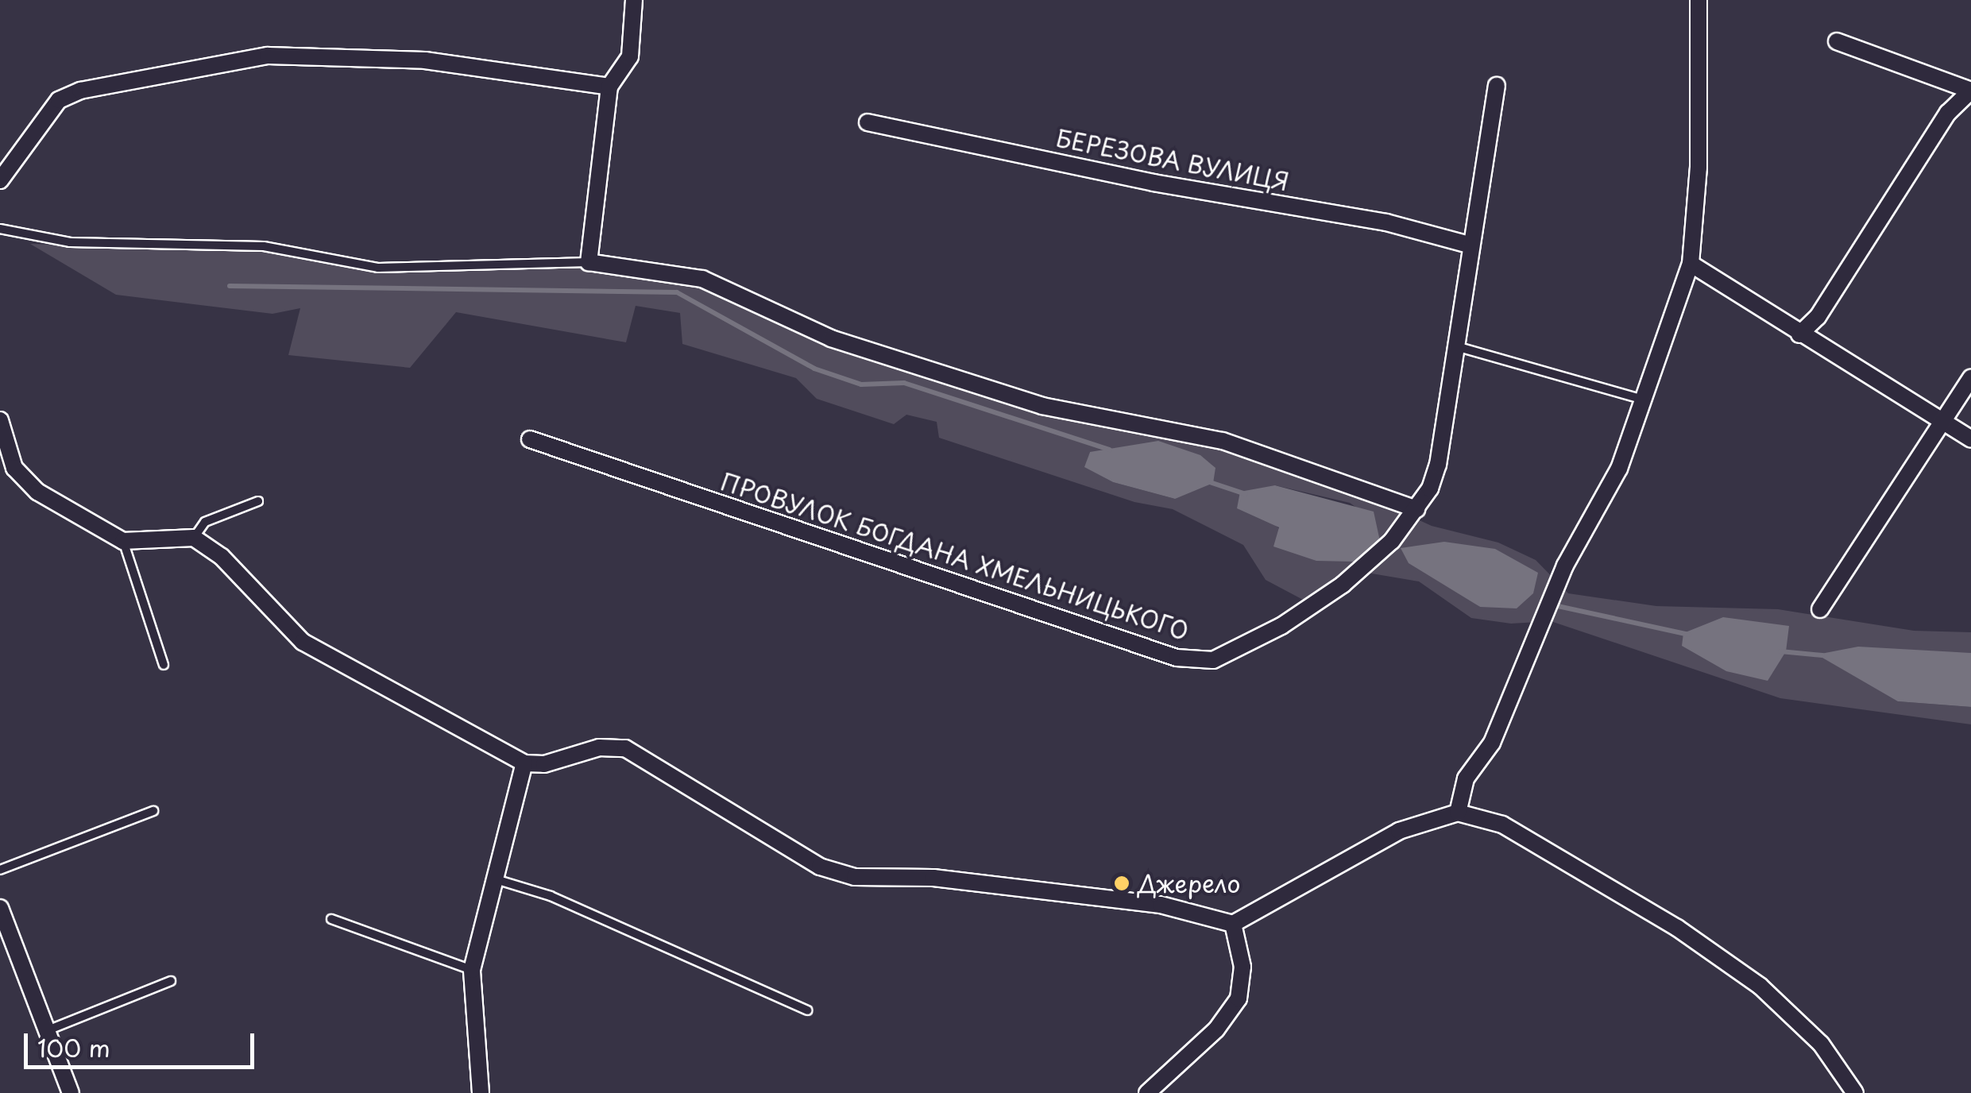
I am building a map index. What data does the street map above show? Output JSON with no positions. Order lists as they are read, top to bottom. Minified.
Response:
{"streets":{"street":["БЕРЕЗОВА ВУЛИЦЯ","ПРОВУЛОК БОГДАНА ХМЕЛЬНИЦЬКОГО"]},"crossings":[["БЕРЕЗОВА ВУЛИЦЯ","ПРОВУЛОК БОГДАНА ХМЕЛЬНИЦЬКОГО"]],"places":["Джерело"],"scale_bar":"100 m"}
